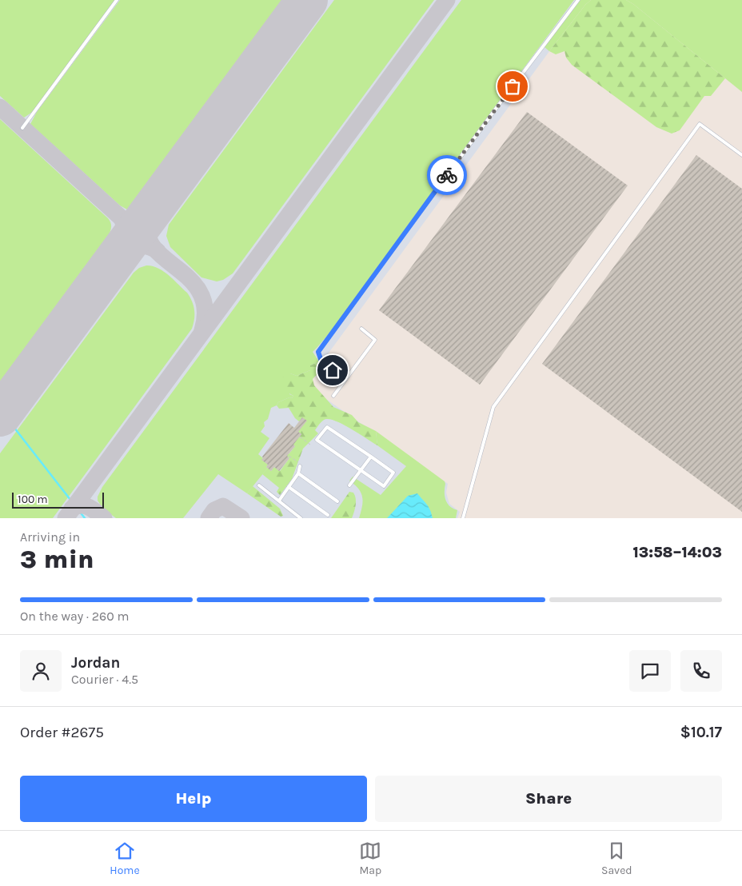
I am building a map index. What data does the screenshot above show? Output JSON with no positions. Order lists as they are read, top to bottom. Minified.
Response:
{"scale_bar":"100 m","page":{"scale":"100 m","heading":["3 min","Arriving in","13:58–14:03"],"panel":["Jordan","Courier · 4.5","Order #2675","$10.17"],"bar":"On the way · 260 m","buttons":["Help","Share"],"tabs":["Home","Map","Saved"]}}
